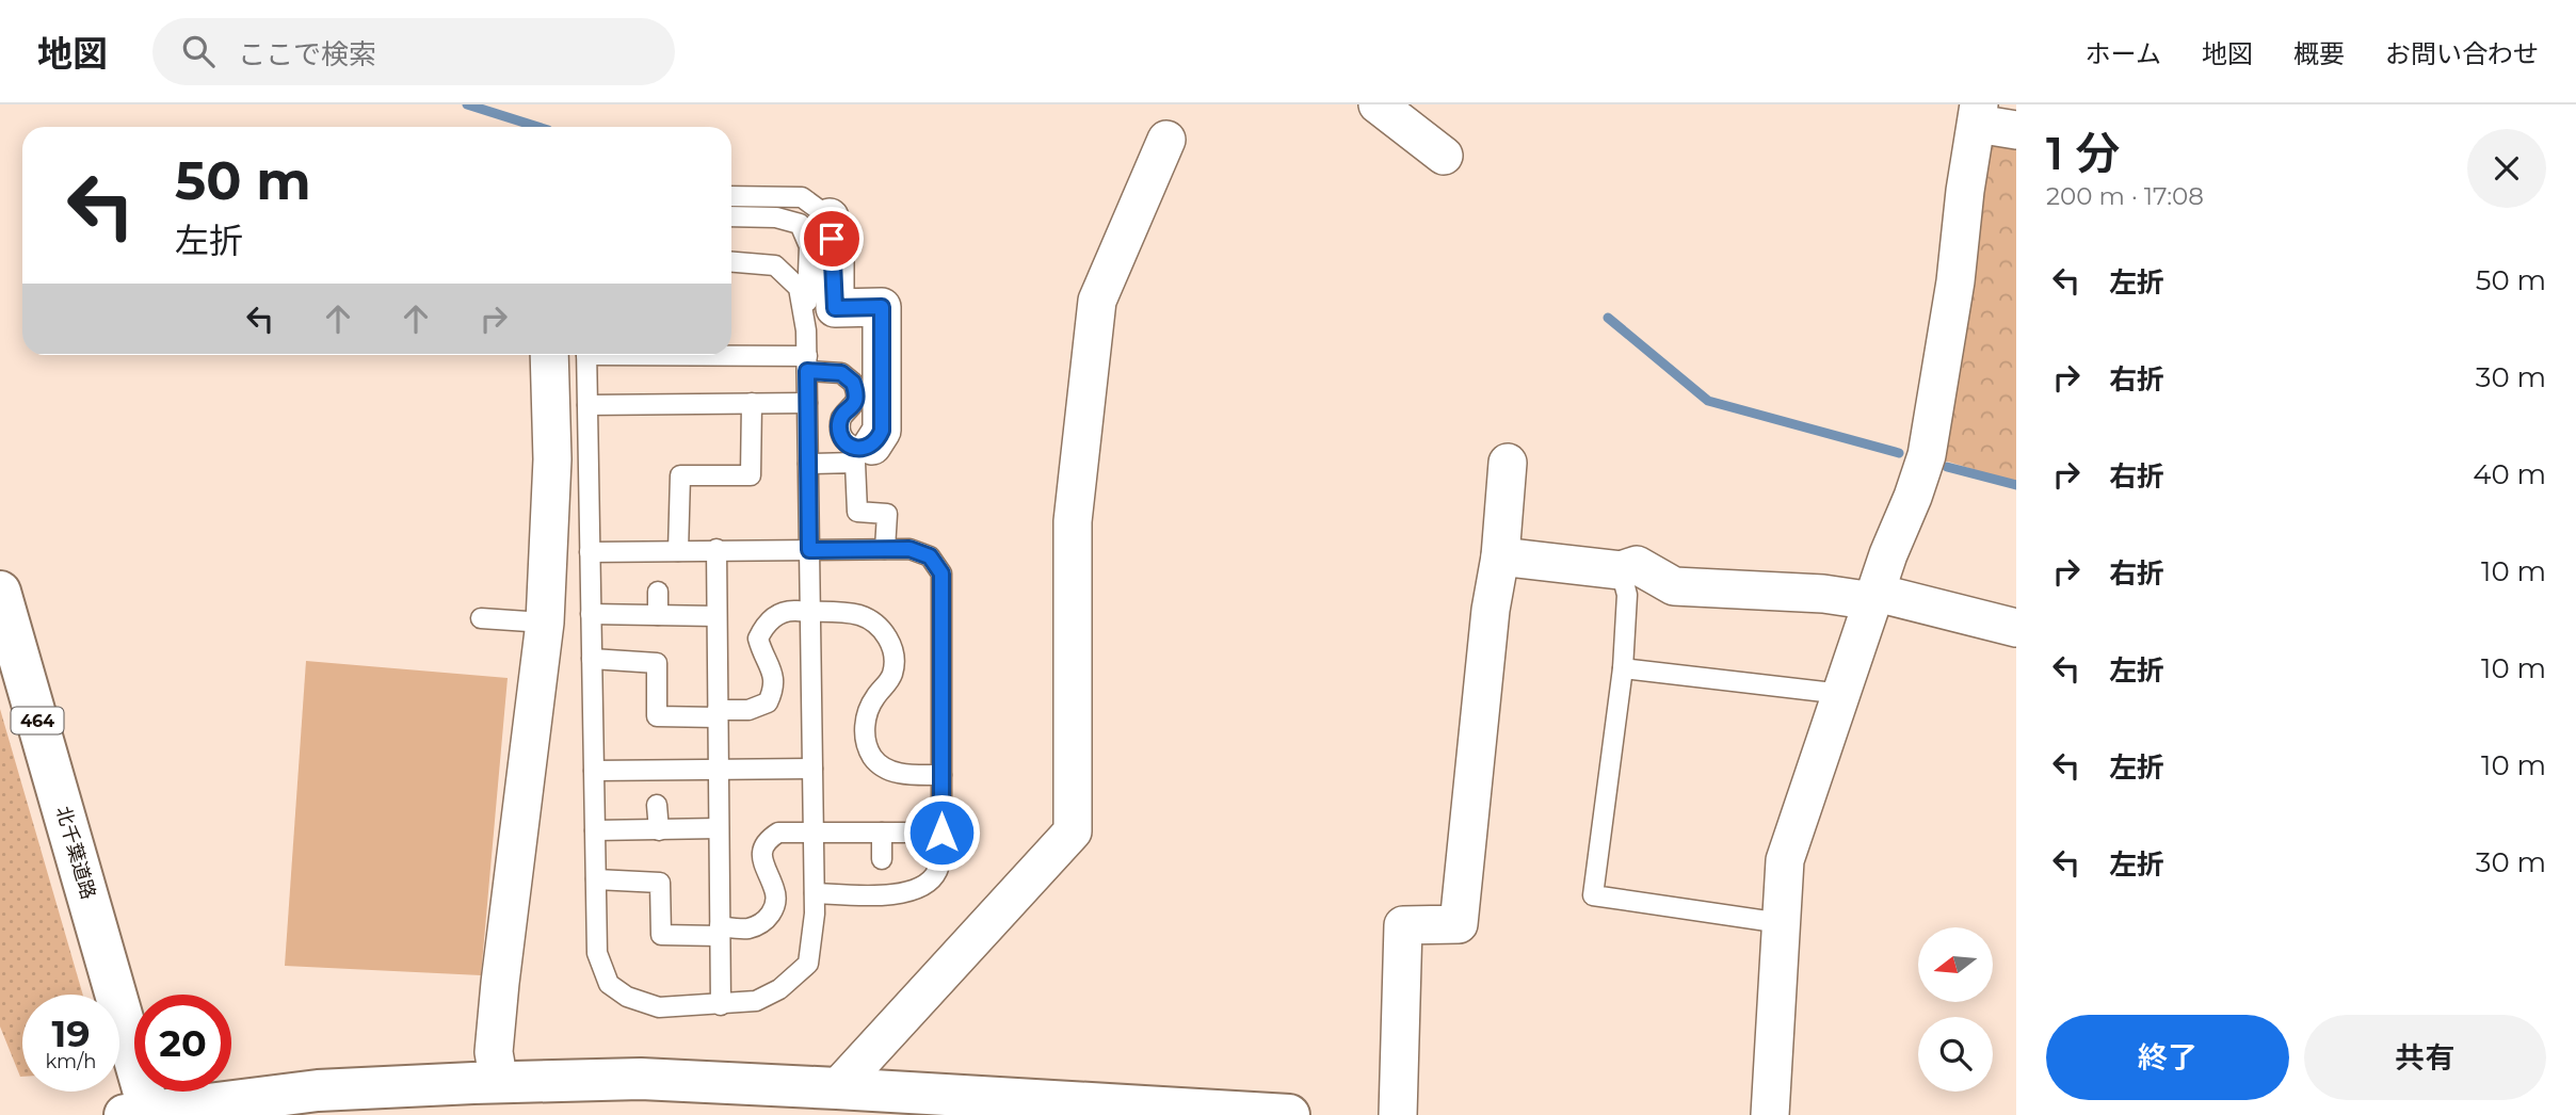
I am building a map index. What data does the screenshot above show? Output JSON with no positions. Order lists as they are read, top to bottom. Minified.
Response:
{"streets":{"main road":["464","北千葉道路"]},"north":"left","page":{"header":"地図","search":"ここで検索","nav":["ホーム","地図","概要","お問い合わせ"],"heading":["1 分","200 m · 17:08"],"turn":["50 m","左折"],"list":[{"name":"左折","value":"50 m"},{"name":"右折","value":"30 m"},{"name":"右折","value":"40 m"},{"name":"右折","value":"10 m"},{"name":"左折","value":"10 m"},{"name":"左折","value":"10 m"},{"name":"左折","value":"30 m"}],"speed":"19 km/h","limit":"20","buttons":["終了","共有"]}}
